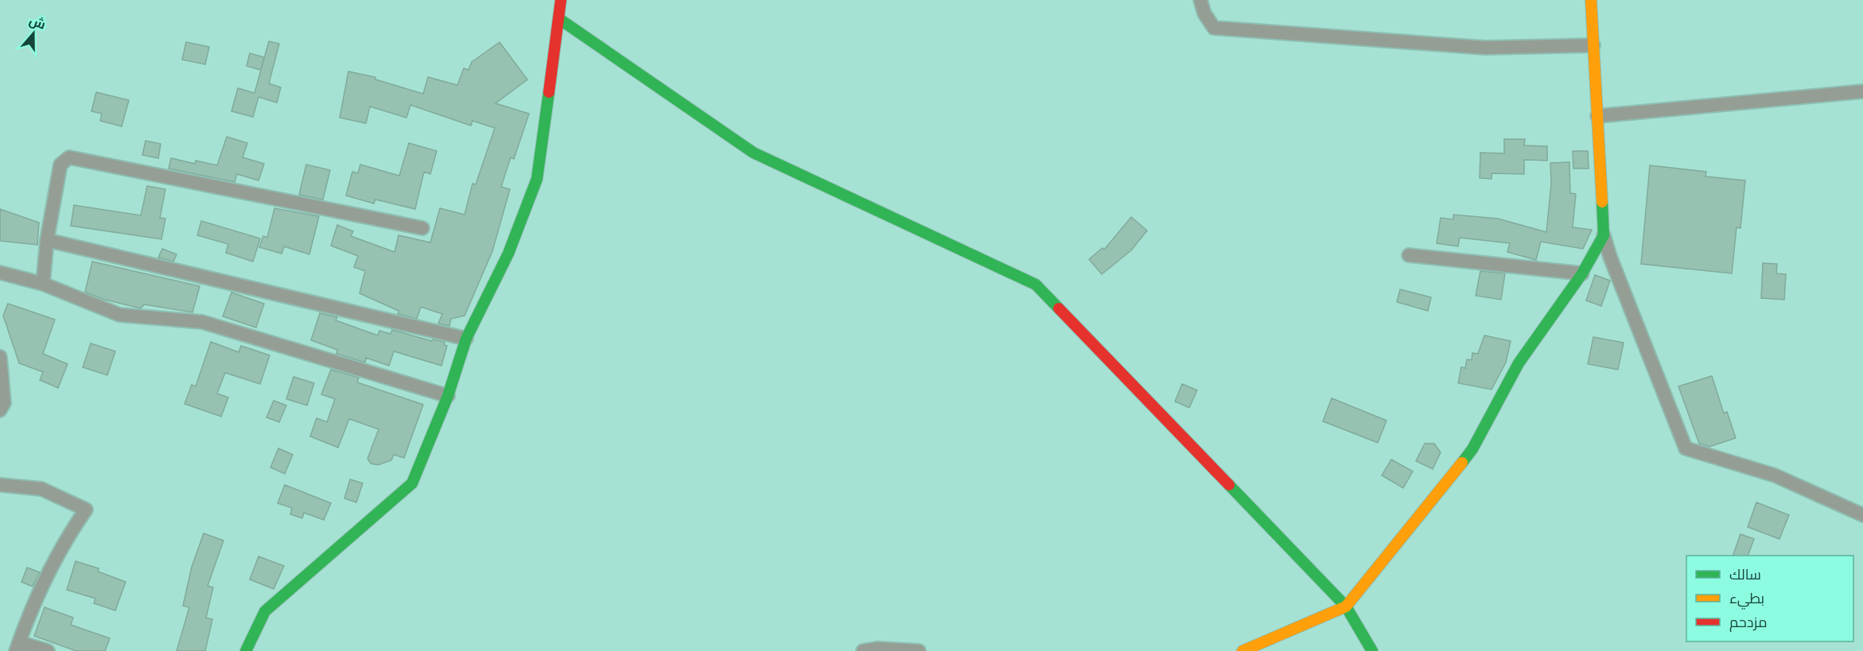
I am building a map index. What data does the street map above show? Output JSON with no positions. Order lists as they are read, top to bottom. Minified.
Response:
{"legend":["سالك","بطيء","مزدحم"],"north":"top"}
